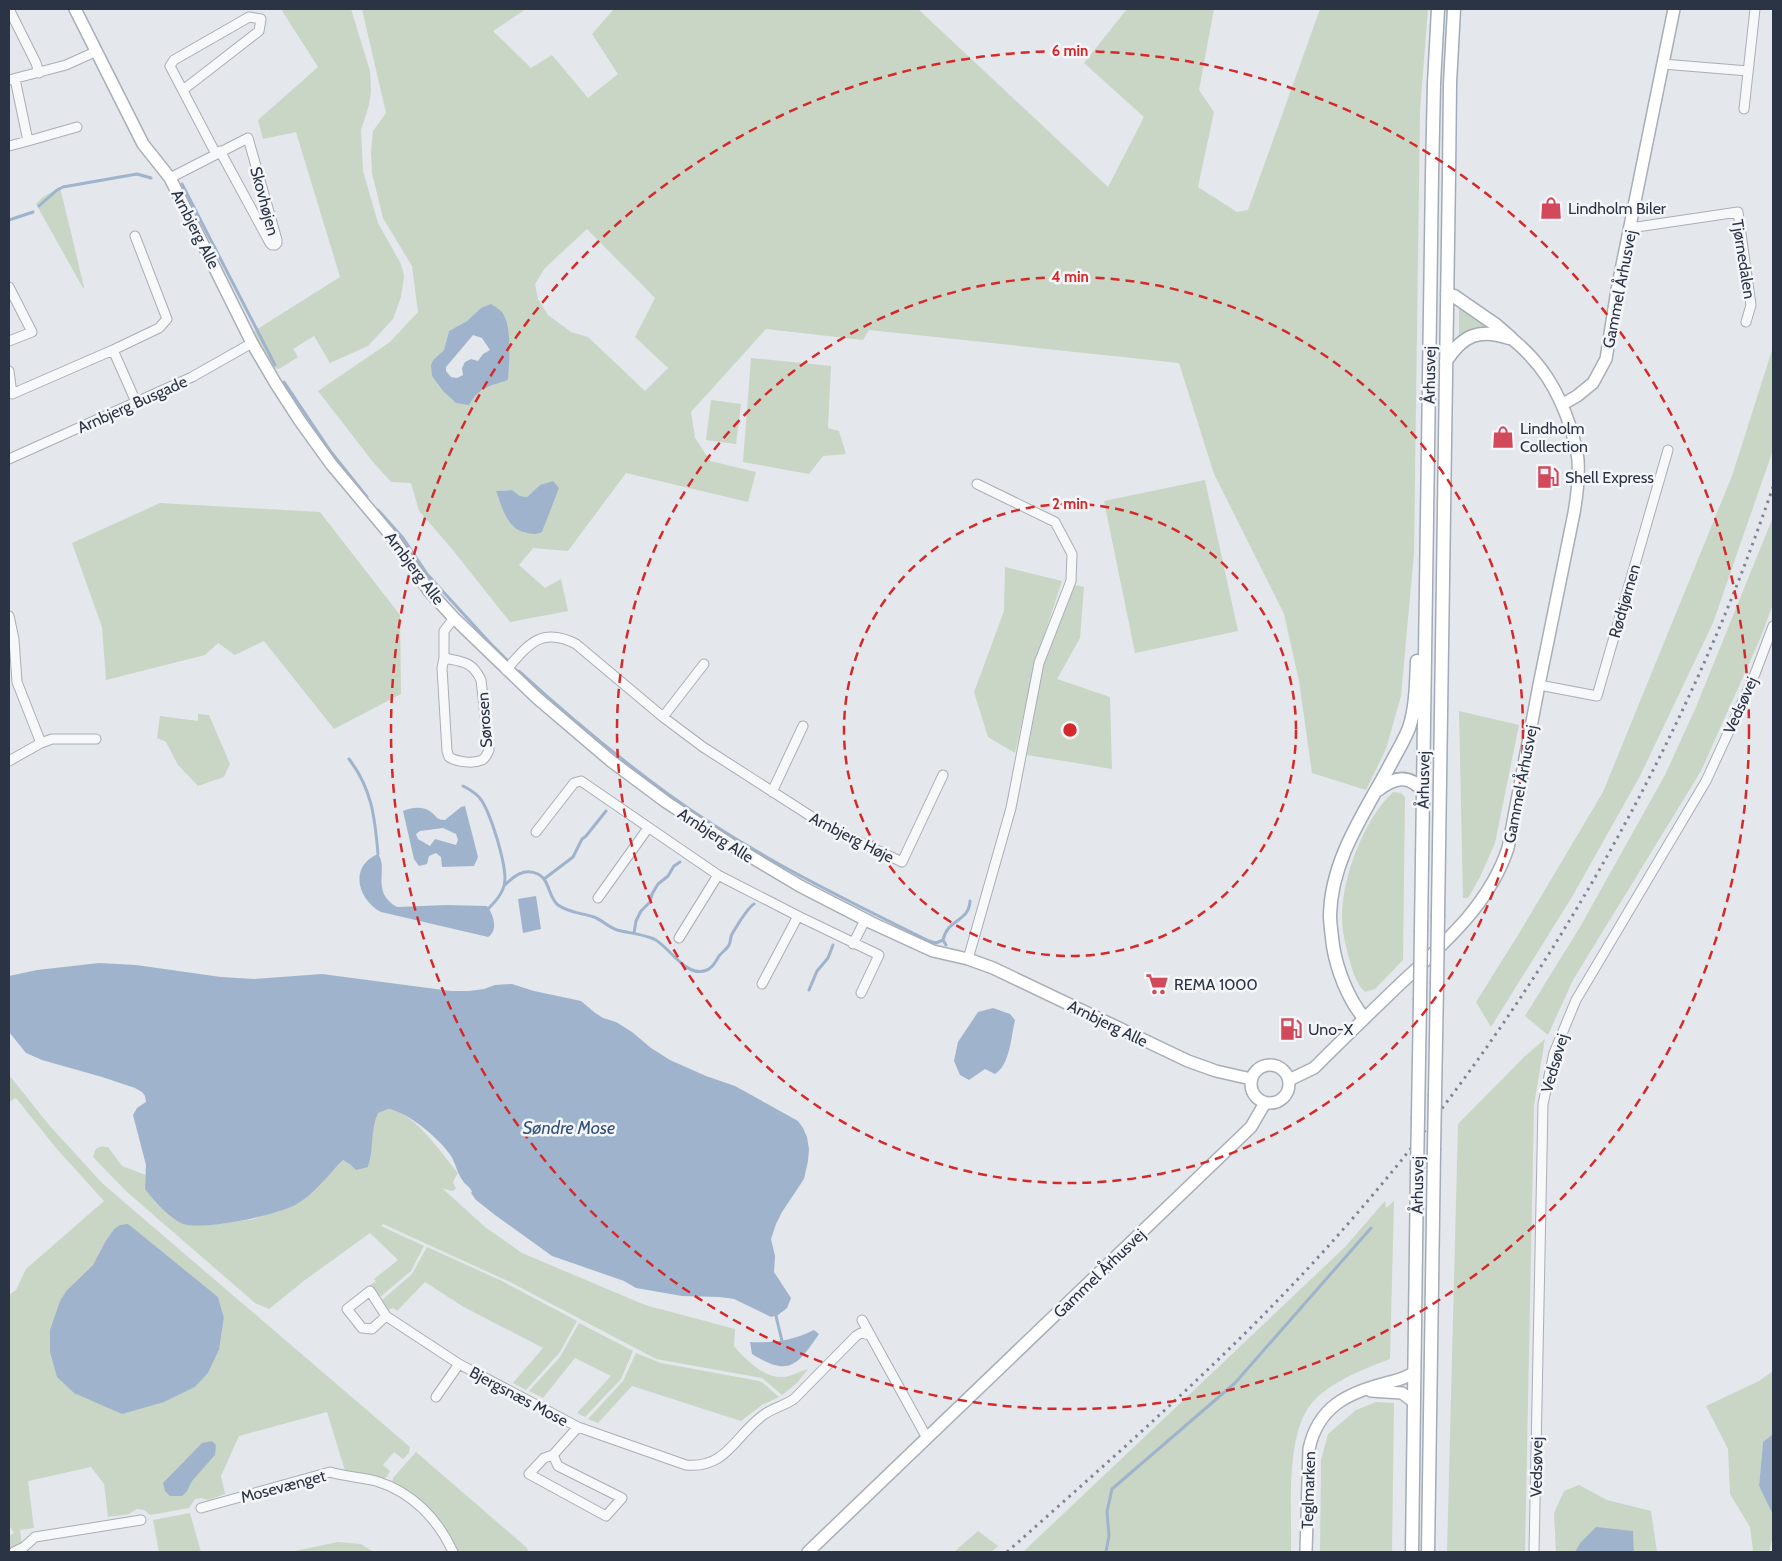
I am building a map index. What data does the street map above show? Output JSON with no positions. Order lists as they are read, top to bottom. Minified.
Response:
{"streets":{"main road":["Århusvej"],"street":["Skovhøjen","Arnbjerg Alle","Tjørnedalen","Gammel Århusvej","Arnbjerg Busgade","Rødtjørnen","Vedsøvej","Sørosen","Arnbjerg Høje","Bjergsnæs Mose","Mosevænget","Teglmarken"]},"crossings":[["Skovhøjen","Arnbjerg Alle"],["Arnbjerg Alle","Gammel Århusvej"],["Arnbjerg Alle","Arnbjerg Busgade"],["Arnbjerg Alle","Sørosen"],["Arnbjerg Alle","Arnbjerg Høje"],["Tjørnedalen","Gammel Århusvej"],["Gammel Århusvej","Rødtjørnen"],["Århusvej","Teglmarken"]],"water":["Søndre Mose"],"places":{"shop":["Lindholm Biler","Lindholm Collection"],"fuel station":["Shell Express","Uno-X"],"supermarket":["REMA 1000"]},"rings":["6 min","4 min","2 min"]}
